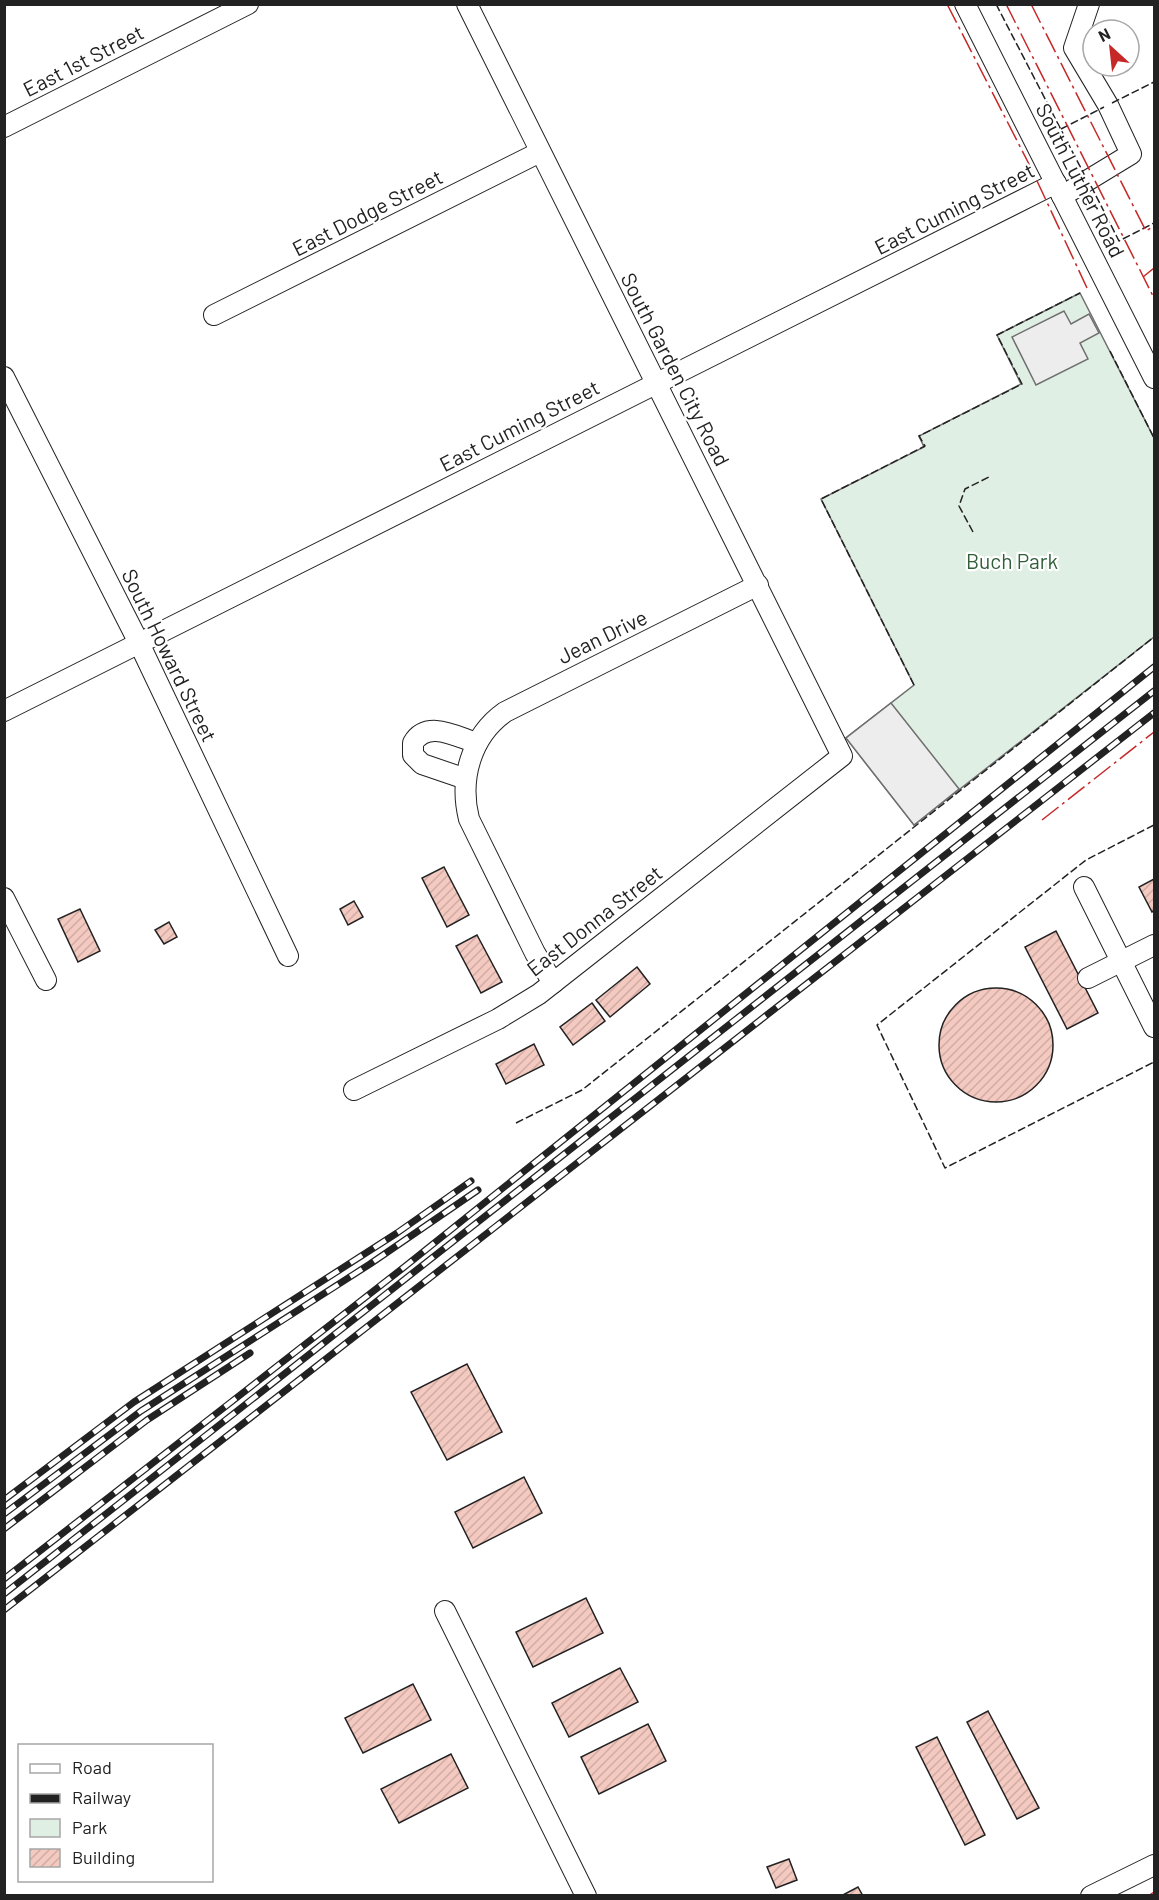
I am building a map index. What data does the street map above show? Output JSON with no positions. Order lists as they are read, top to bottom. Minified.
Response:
{"streets":{"street":["East 1st Street","South Luther Road","East Cuming Street","East Dodge Street","South Garden City Road","Jean Drive","South Howard Street","East Donna Street"]},"crossings":[["South Luther Road","East Cuming Street"],["East Cuming Street","South Garden City Road"],["East Cuming Street","South Howard Street"],["East Dodge Street","South Garden City Road"],["South Garden City Road","Jean Drive"],["South Garden City Road","East Donna Street"],["Jean Drive","East Donna Street"]],"parks":["Buch Park"],"legend":["Road","Railway","Park","Building"],"north":"top left"}
